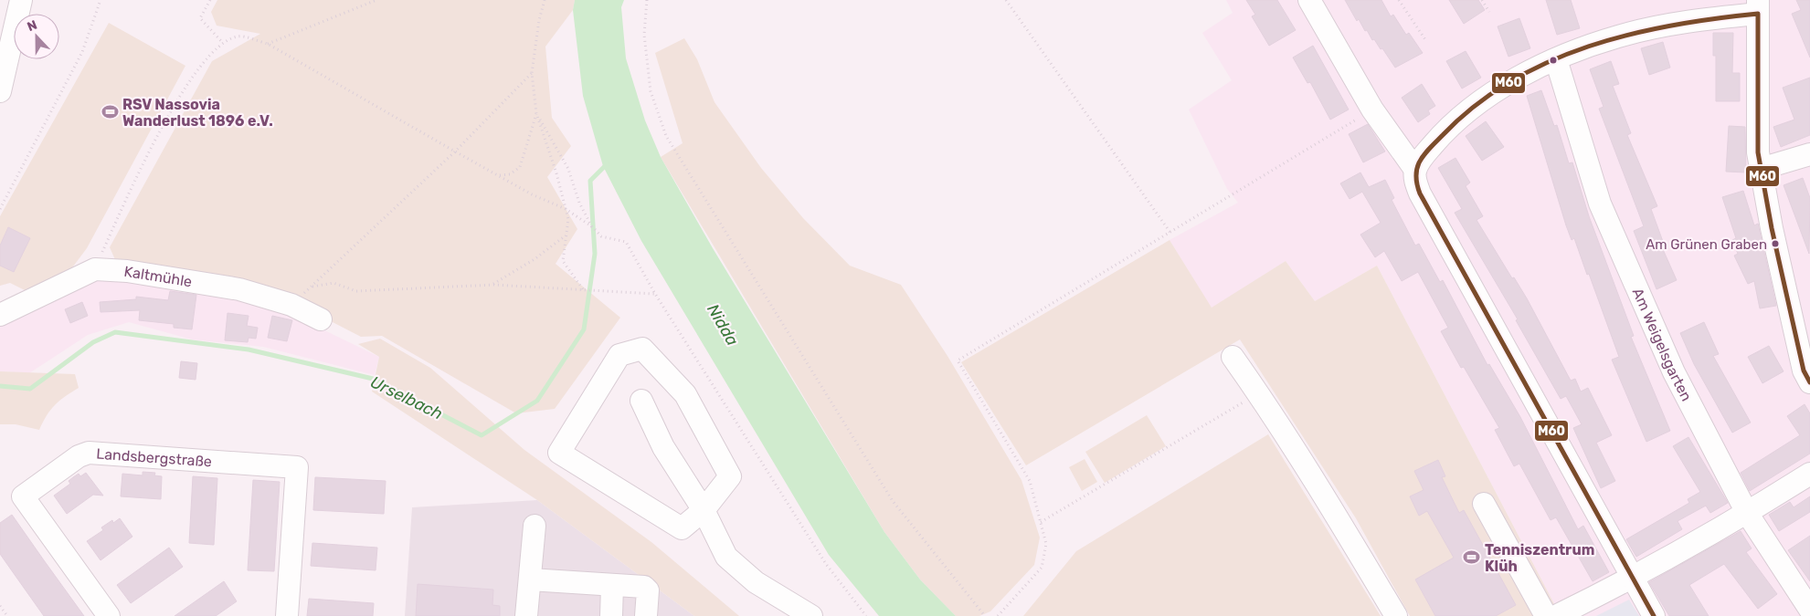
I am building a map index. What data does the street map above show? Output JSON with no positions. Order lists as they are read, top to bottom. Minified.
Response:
{"streets":{"street":["Kaltmühle","Am Weigelsgarten","Landsbergstraße"]},"water":["Nidda","Urselbach"],"places":{"sports":["RSV Nassovia Wanderlust 1896 e.V.","Tenniszentrum Klüh"],"other":["Am Grünen Graben"]},"lines":["transit line M60"],"north":"top"}
